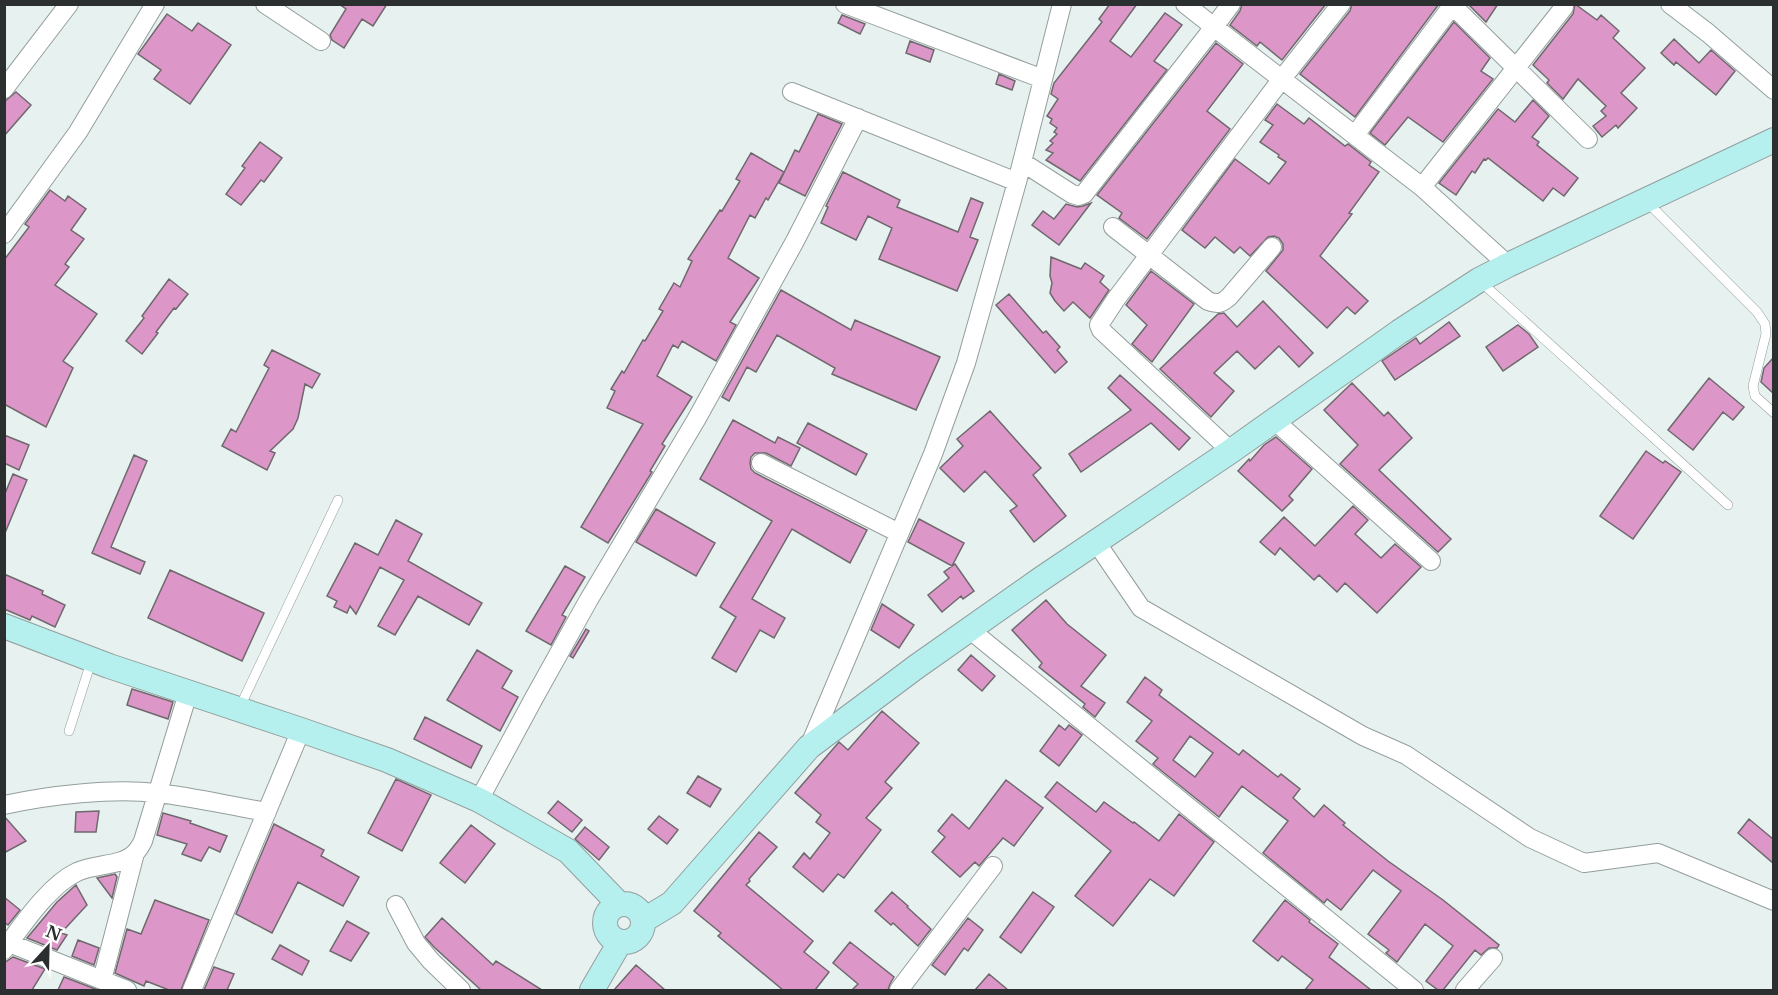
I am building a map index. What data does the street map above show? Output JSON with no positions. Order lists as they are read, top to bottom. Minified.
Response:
{"north":"top"}
